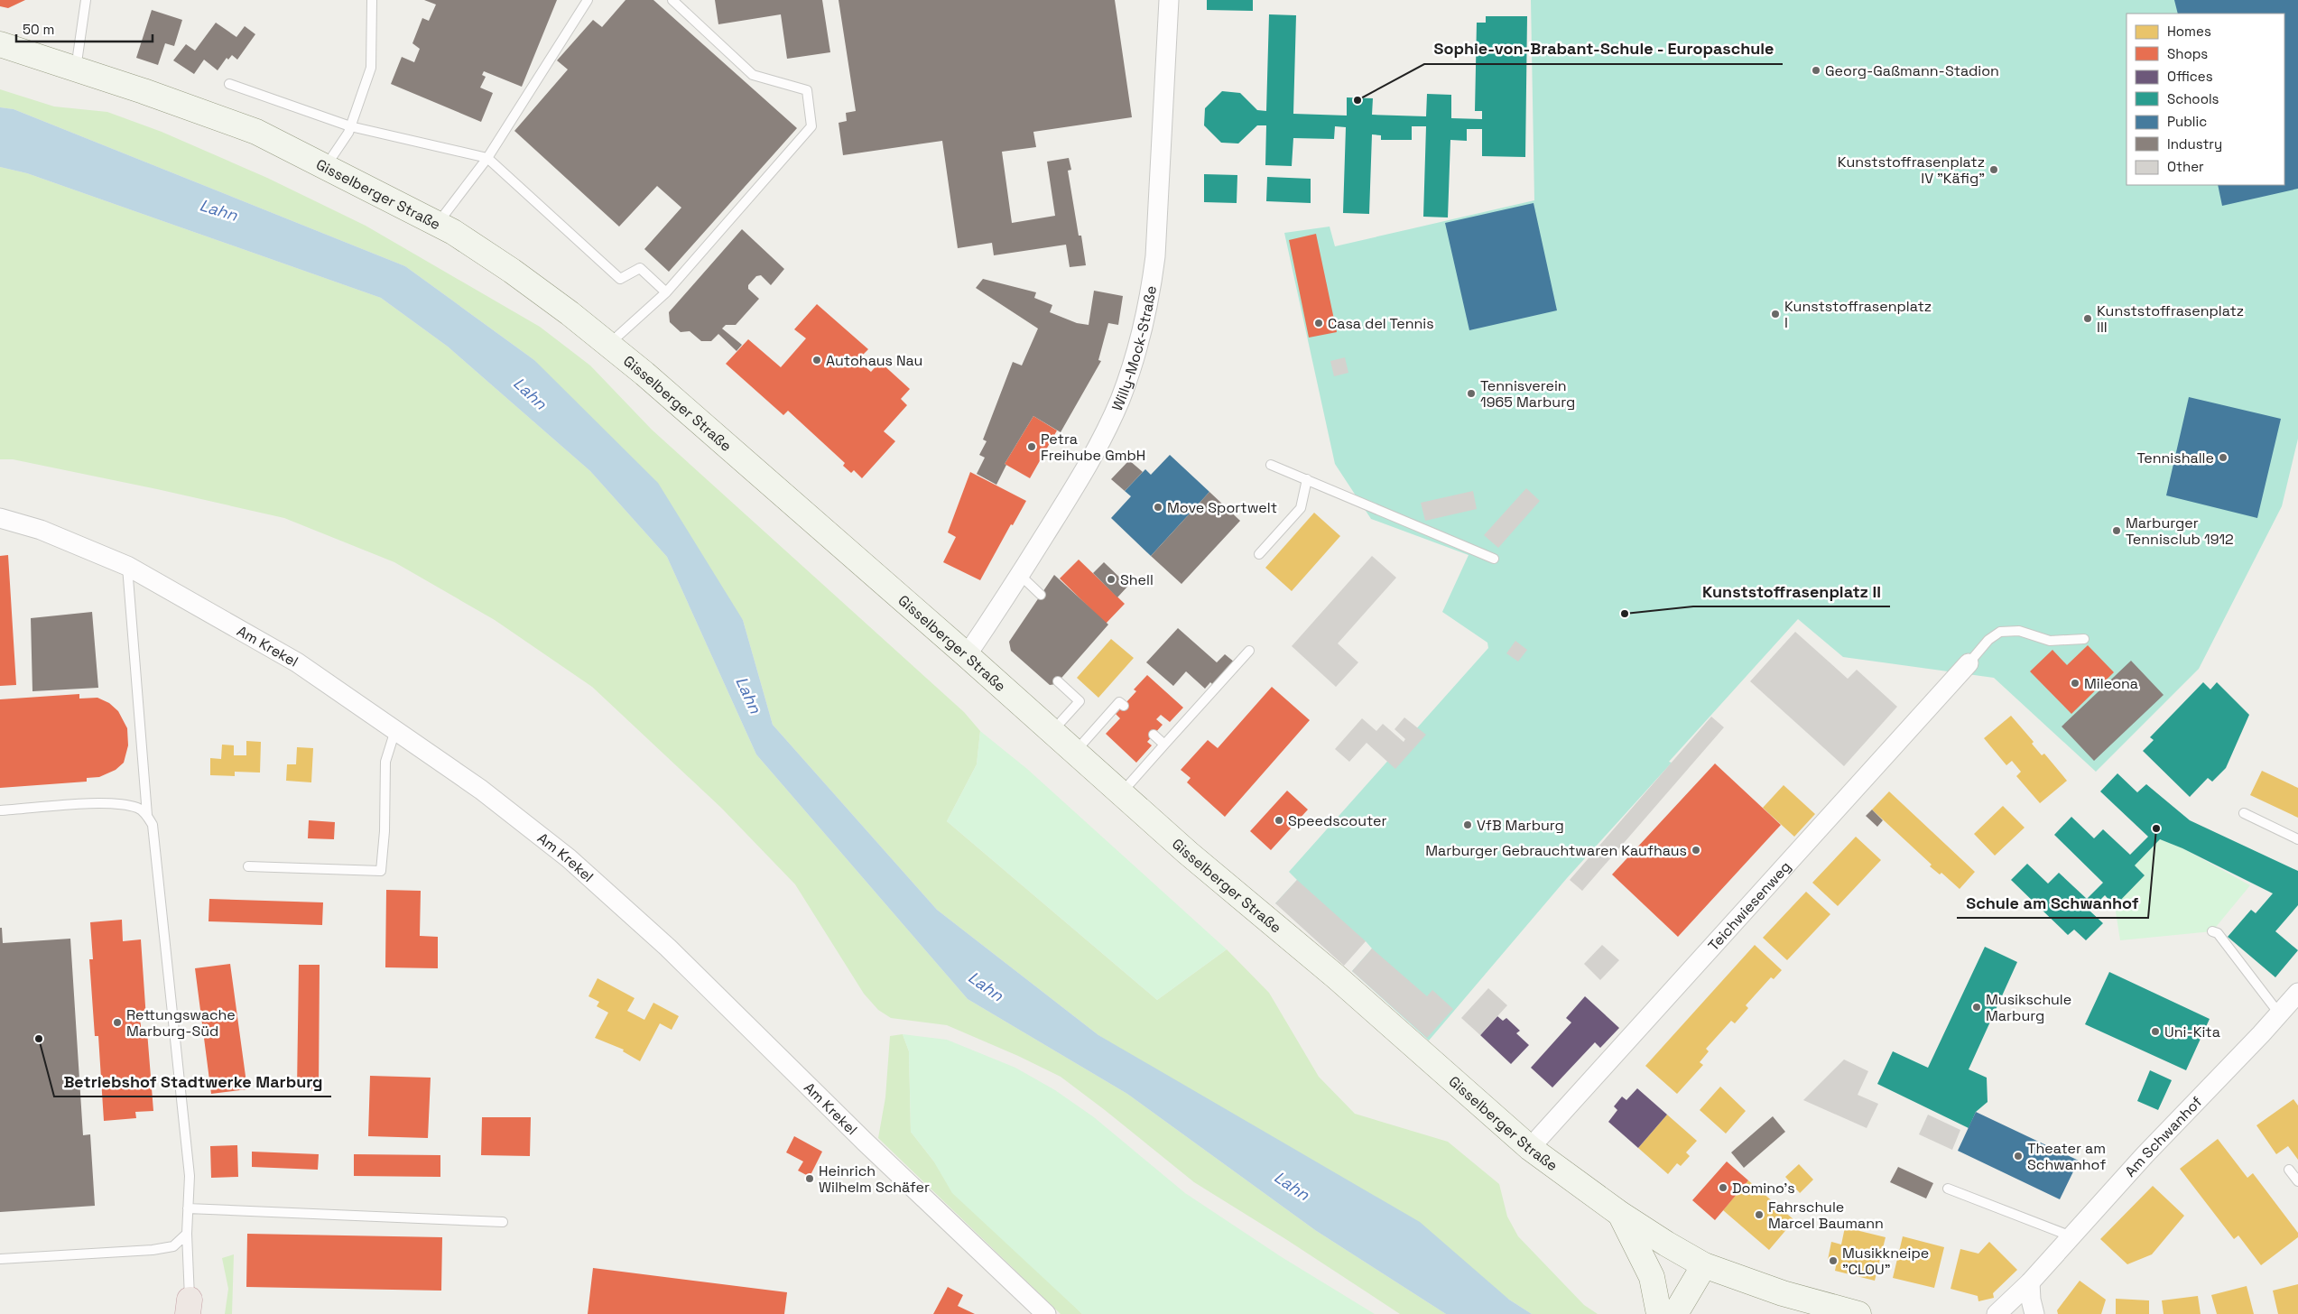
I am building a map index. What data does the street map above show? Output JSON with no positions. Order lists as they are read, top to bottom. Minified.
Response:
{"streets":{"main road":["Gisselberger Straße"],"street":["Willy-Mock-Straße","Am Krekel","Teichwiesenweg","Am Schwanhof"]},"crossings":[["Gisselberger Straße","Willy-Mock-Straße"],["Gisselberger Straße","Teichwiesenweg"]],"water":["Lahn"],"places":["Georg-Gaßmann-Stadion","Sophie-von-Brabant-Schule - Europaschule","Kunststoffrasenplatz IV \"Käfig\"","Kunststoffrasenplatz I","Kunststoffrasenplatz III","Casa del Tennis","Autohaus Nau","Tennisverein 1965 Marburg","Petra Freihube GmbH","Tennishalle","Move Sportwelt","Marburger Tennisclub 1912","Shell","Kunststoffrasenplatz II","Mileona","Speedscouter","VfB Marburg","Schule am Schwanhof","Marburger Gebrauchtwaren Kaufhaus","Musikschule Marburg","Rettungswache Marburg-Süd","Uni-Kita","Betriebshof Stadtwerke Marburg","Theater am Schwanhof","Heinrich Wilhelm Schäfer","Domino's","Fahrschule Marcel Baumann","Musikkneipe \"CLOU\""],"legend":["Homes","Shops","Offices","Schools","Public","Industry","Other"],"scale_bar":"50 m"}
